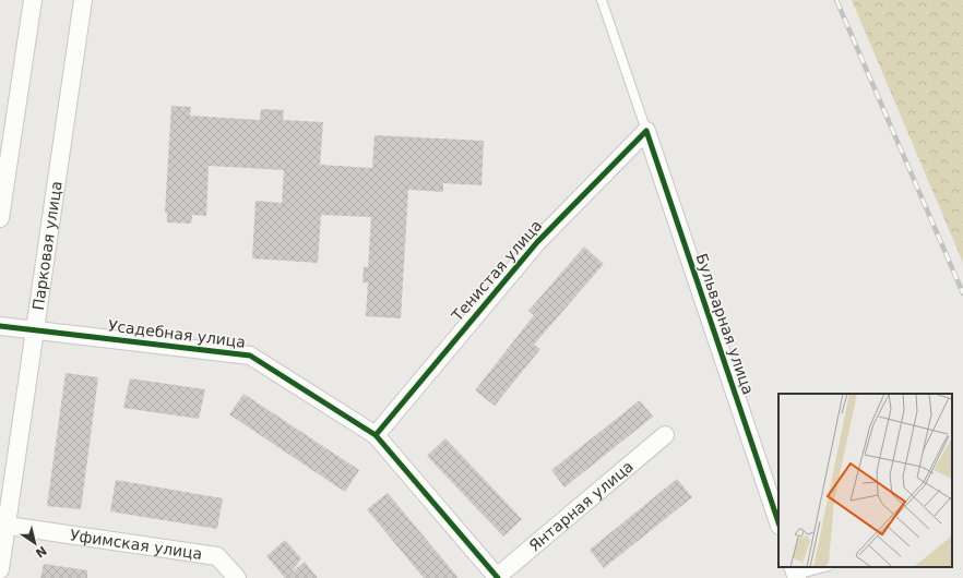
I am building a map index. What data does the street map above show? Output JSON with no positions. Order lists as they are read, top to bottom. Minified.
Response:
{"streets":{"street":["Парковая улица","Тенистая улица","Бульварная улица","Усадебная улица","Янтарная улица","Уфимская улица"]},"crossings":[["Парковая улица","Усадебная улица"],["Парковая улица","Уфимская улица"],["Тенистая улица","Бульварная улица"],["Тенистая улица","Усадебная улица"],["Усадебная улица","Янтарная улица"]],"north":"bottom right"}
